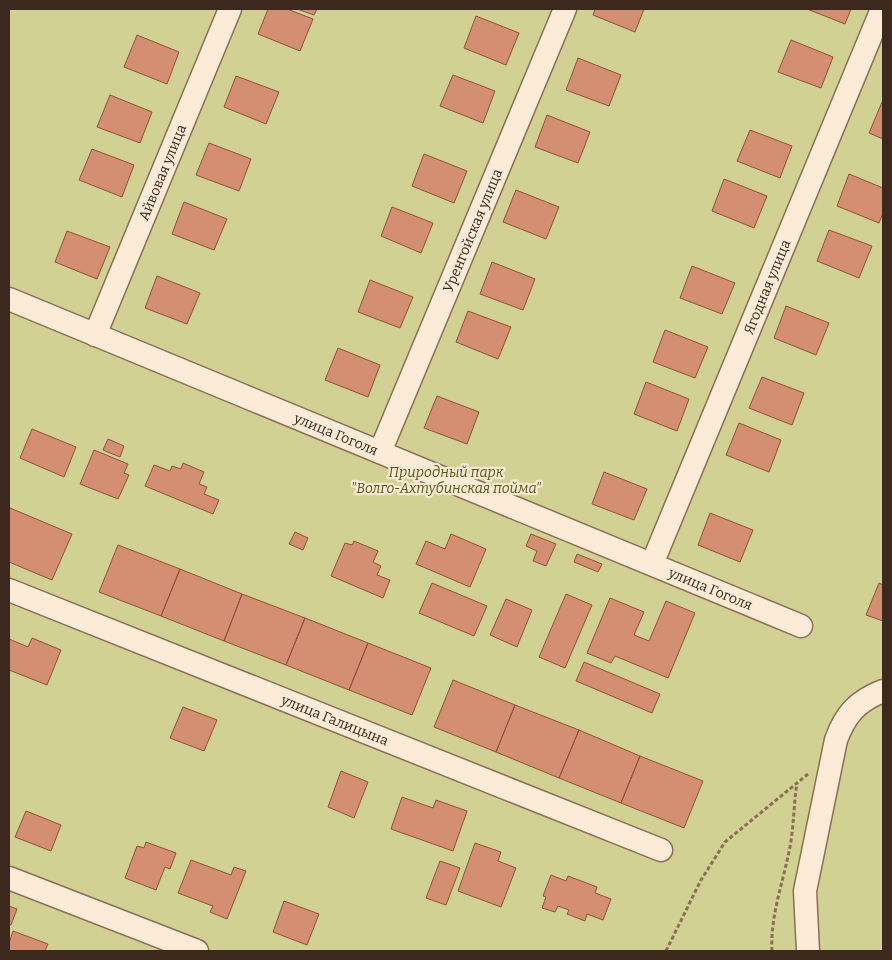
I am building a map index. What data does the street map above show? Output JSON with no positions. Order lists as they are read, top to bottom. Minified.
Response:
{"streets":{"street":["Айвовая улица","Уренгойская улица","Ягодная улица","улица Гоголя","улица Галицына"]},"crossings":[["Айвовая улица","улица Гоголя"],["Уренгойская улица","улица Гоголя"],["Ягодная улица","улица Гоголя"]],"parks":["Природный парк \"Волго-Ахтубинская пойма\""]}
